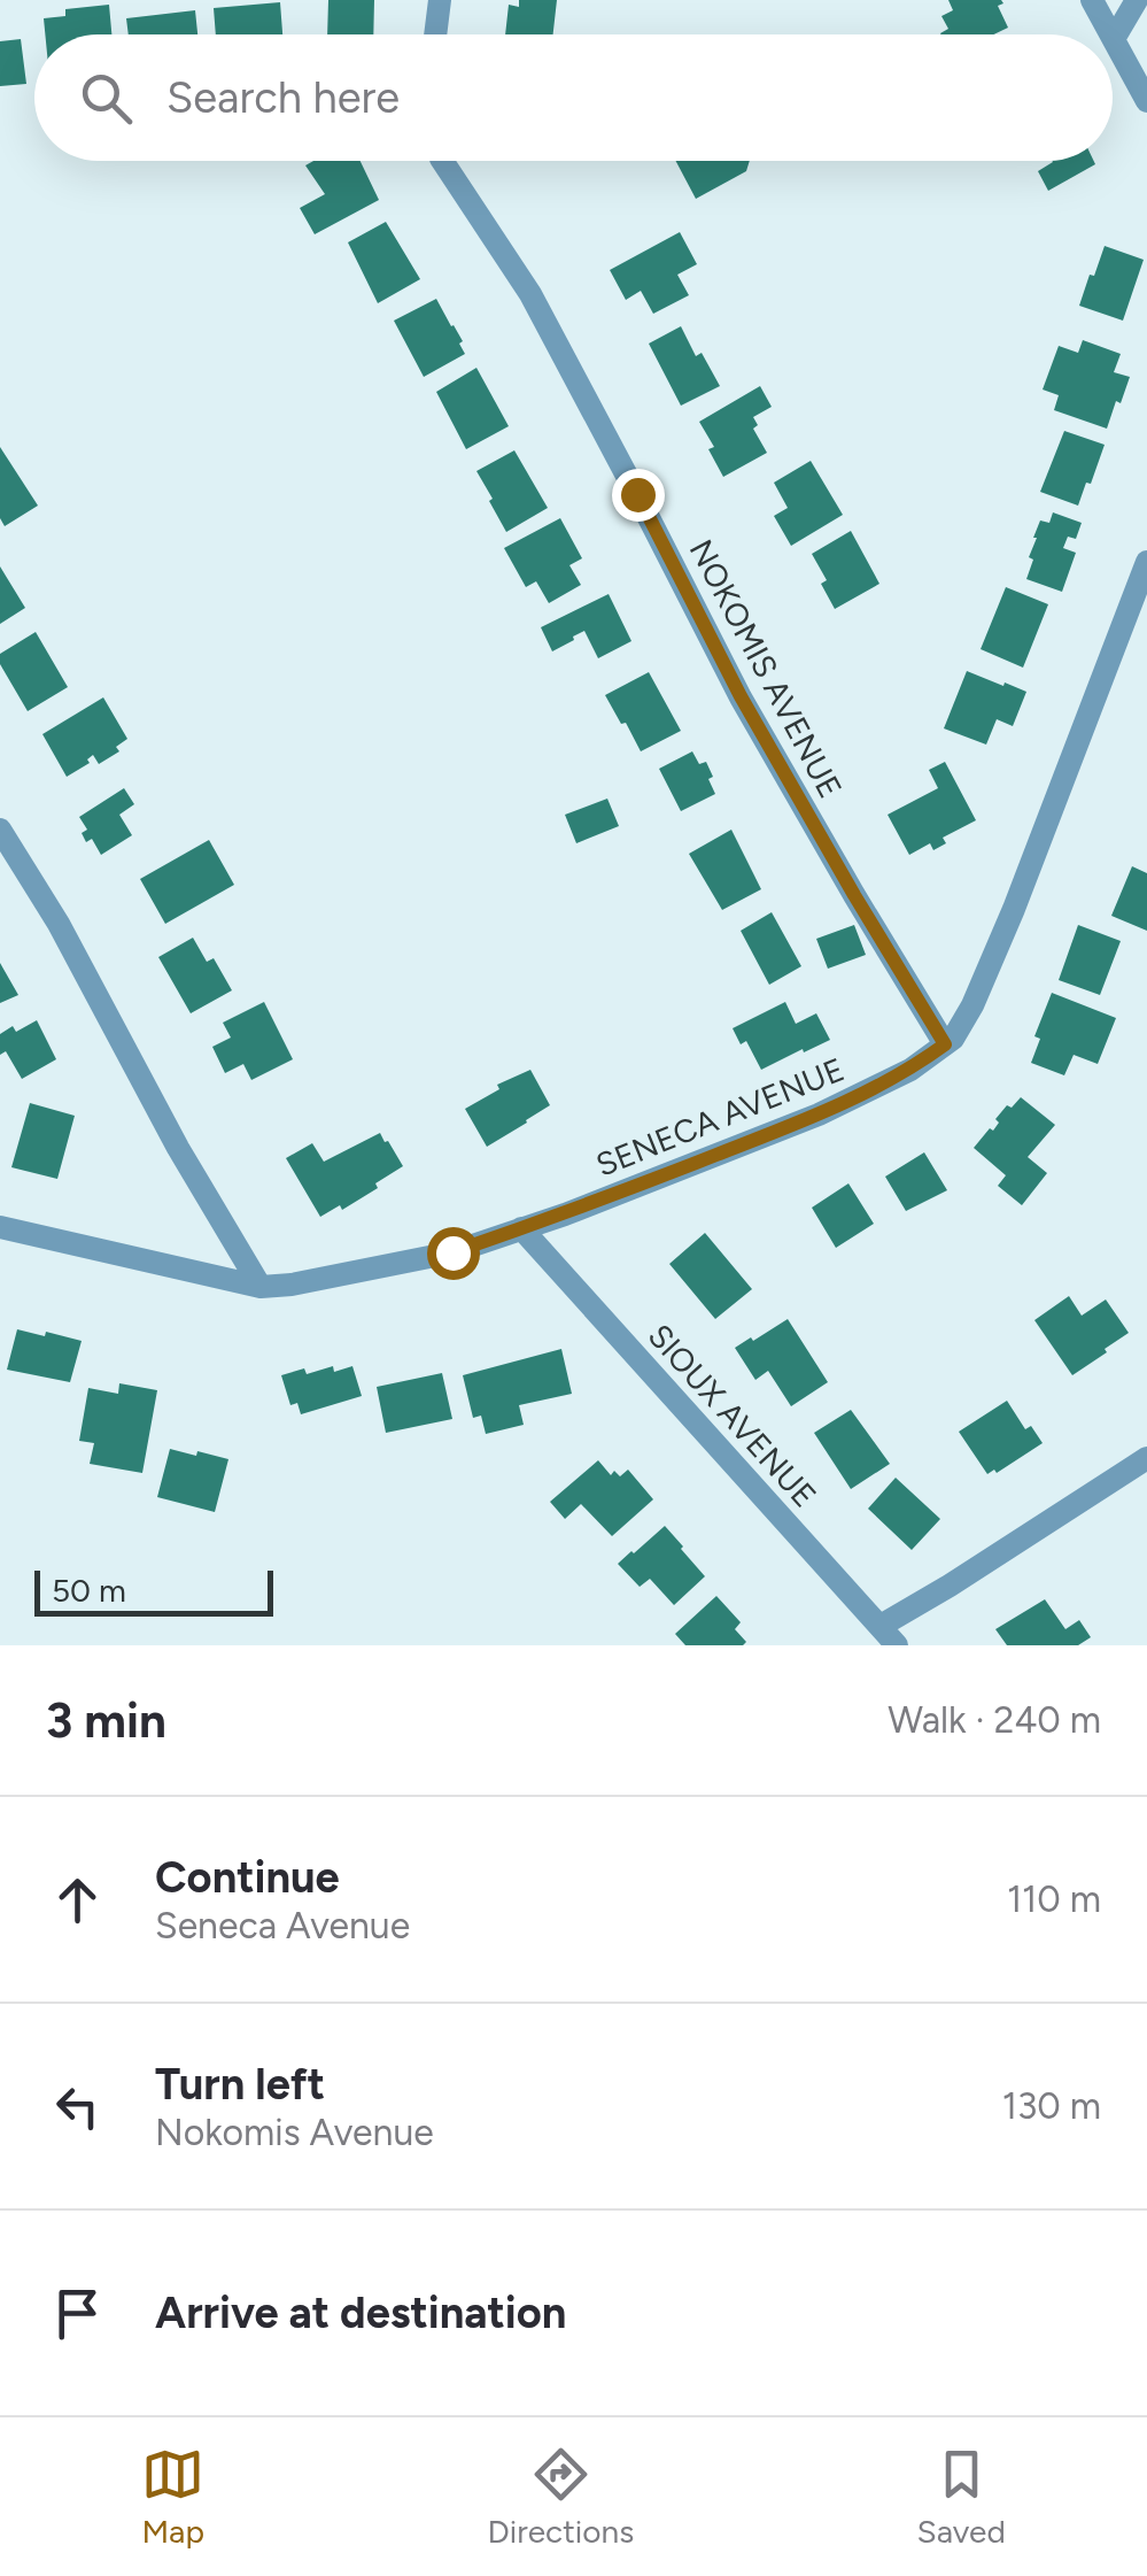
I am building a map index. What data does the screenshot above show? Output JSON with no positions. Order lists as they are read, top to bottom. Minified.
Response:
{"streets":{"street":["NOKOMIS AVENUE","SENECA AVENUE","SIOUX AVENUE"]},"crossings":[["NOKOMIS AVENUE","SENECA AVENUE"],["SENECA AVENUE","SIOUX AVENUE"]],"scale_bar":"50 m","page":{"search":"Search here","scale":"50 m","heading":["3 min","Walk · 240 m"],"list":[["Continue","Seneca Avenue","110 m"],["Turn left","Nokomis Avenue","130 m"],"Arrive at destination"],"nav":["Map","Directions","Saved"]}}
